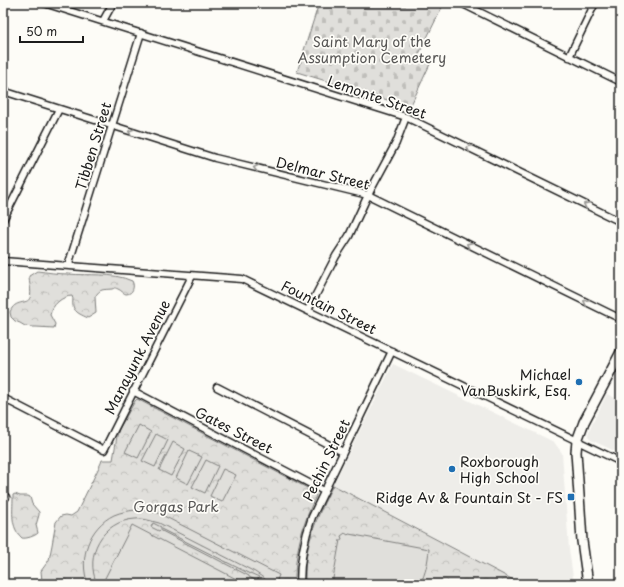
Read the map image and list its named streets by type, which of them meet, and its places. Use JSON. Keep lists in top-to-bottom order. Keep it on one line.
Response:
{"streets":{"street":["Lemonte Street","Tibben Street","Delmar Street","Fountain Street","Manayunk Avenue","Gates Street","Pechin Street"]},"crossings":[["Lemonte Street","Tibben Street"],["Tibben Street","Delmar Street"],["Tibben Street","Fountain Street"],["Fountain Street","Manayunk Avenue"],["Fountain Street","Pechin Street"],["Manayunk Avenue","Gates Street"],["Gates Street","Pechin Street"]],"one_way":["Lemonte Street","Delmar Street"],"parks":["Saint Mary of the Assumption Cemetery","Gorgas Park"],"places":{"other":["Michael VanBuskirk, Esq.","Roxborough High School"],"transit":["Ridge Av & Fountain St - FS"]},"scale_bar":"50 m"}
